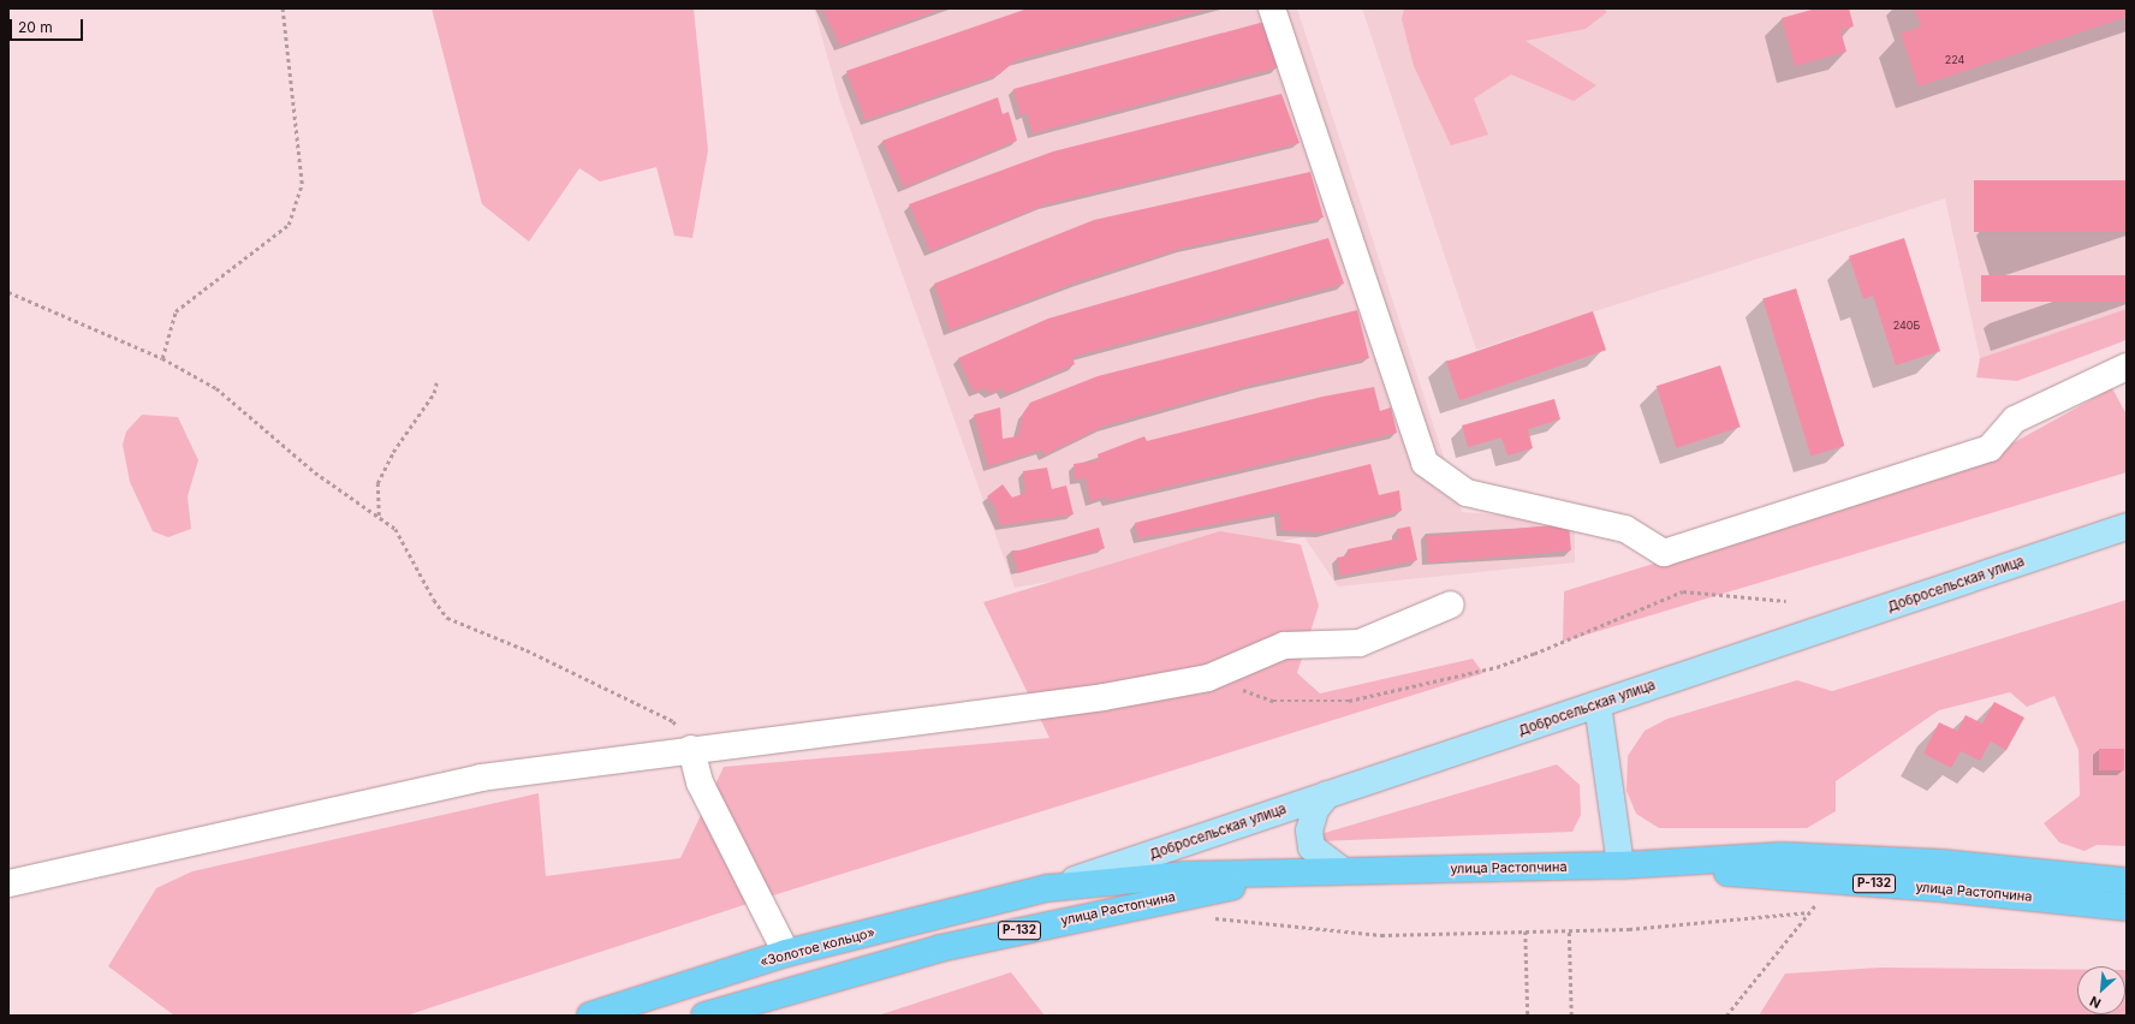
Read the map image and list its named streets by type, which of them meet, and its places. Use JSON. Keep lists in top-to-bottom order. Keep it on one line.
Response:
{"streets":{"highway":["улица Растопчина","Р-132","«Золотое кольцо»"],"main road":["Добросельская улица"]},"crossings":[["Добросельская улица","улица Растопчина"],["Добросельская улица","«Золотое кольцо»"],["улица Растопчина","«Золотое кольцо»"]],"house_numbers":["224","240Б"],"scale_bar":"20 m","north":"bottom left"}
